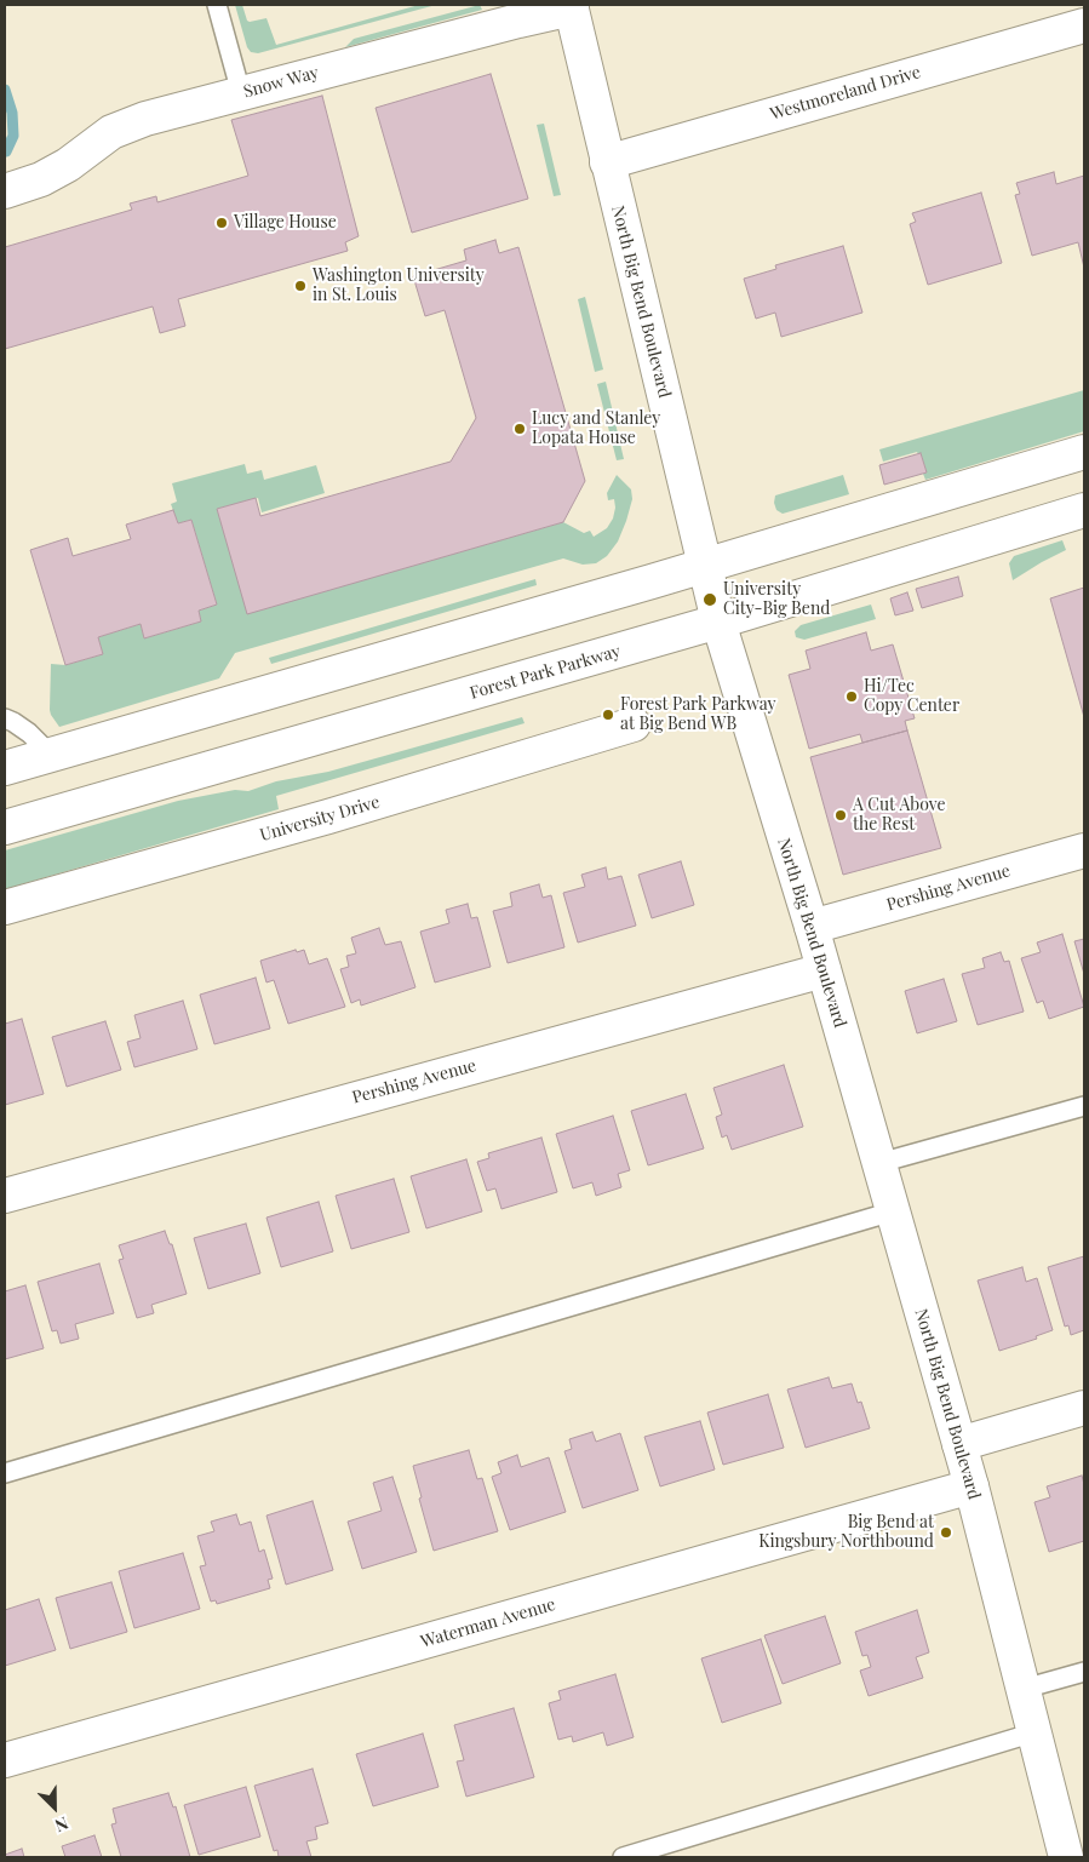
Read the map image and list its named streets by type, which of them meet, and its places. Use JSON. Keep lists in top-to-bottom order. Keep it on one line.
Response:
{"streets":{"main road":["Snow Way","Westmoreland Drive","North Big Bend Boulevard","Forest Park Parkway","University Drive","Pershing Avenue","Waterman Avenue"]},"crossings":[["Snow Way","North Big Bend Boulevard"],["Westmoreland Drive","North Big Bend Boulevard"],["North Big Bend Boulevard","Forest Park Parkway"],["North Big Bend Boulevard","Pershing Avenue"],["North Big Bend Boulevard","Waterman Avenue"]],"places":["Village House","Washington University in St. Louis","Lucy and Stanley Lopata House","University City-Big Bend","Hi/Tec Copy Center","Forest Park Parkway at Big Bend WB","A Cut Above the Rest","Big Bend at Kingsbury Northbound"],"north":"bottom right"}
